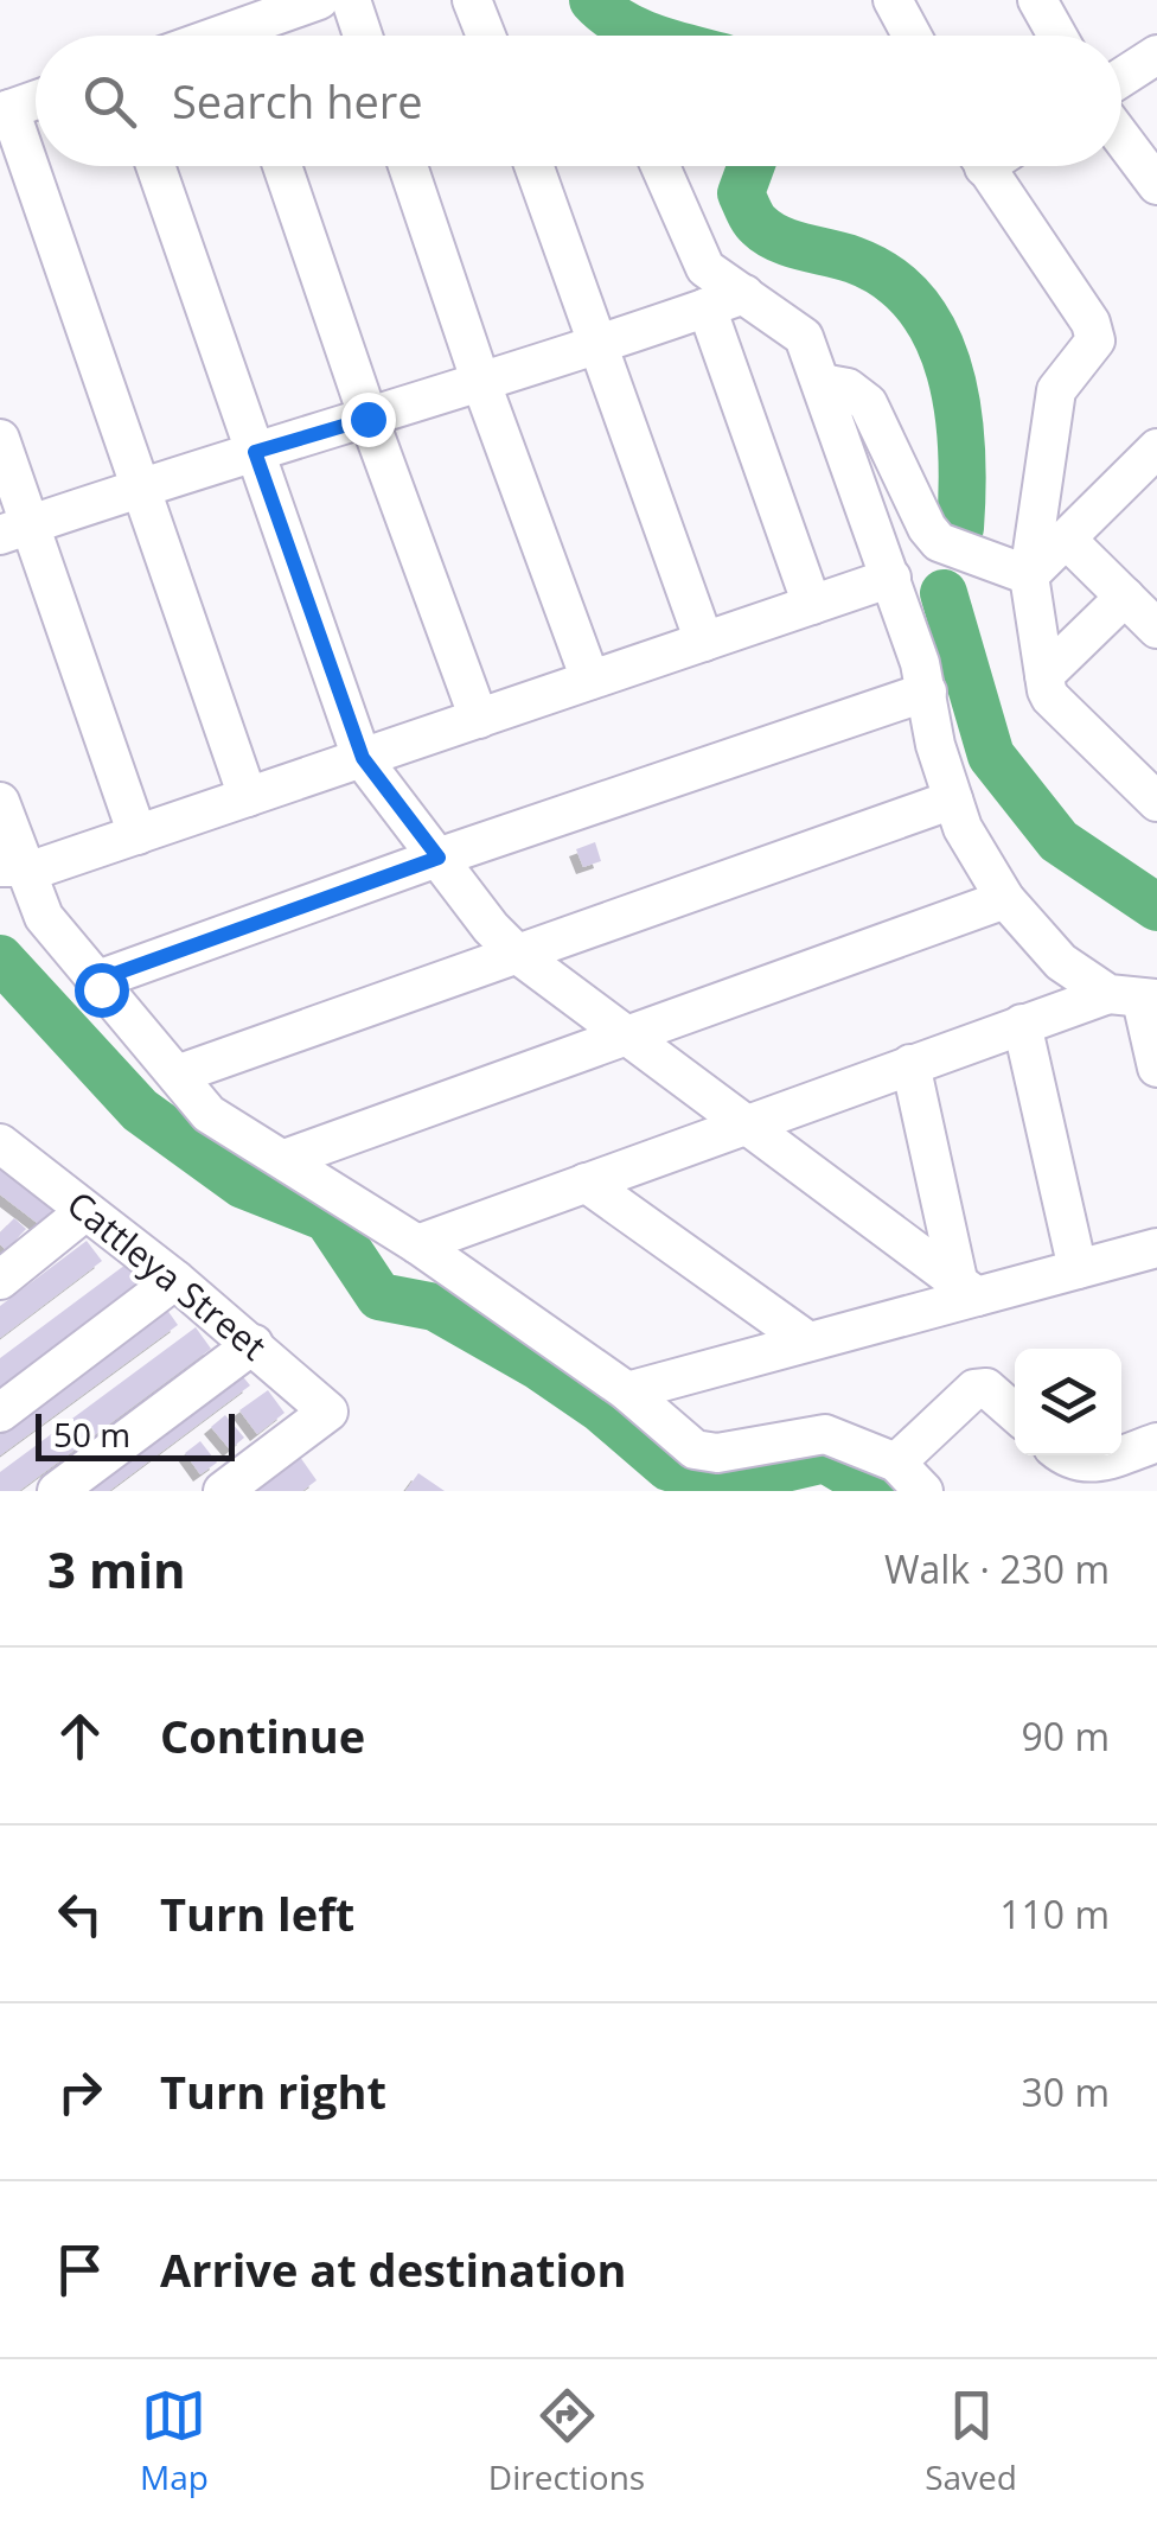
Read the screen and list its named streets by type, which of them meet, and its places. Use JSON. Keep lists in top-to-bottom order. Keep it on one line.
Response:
{"streets":{"street":["Cattleya Street"]},"scale_bar":"50 m","page":{"search":"Search here","scale":"50 m","heading":["3 min","Walk · 230 m"],"list":[["Continue","90 m"],["Turn left","110 m"],["Turn right","30 m"],"Arrive at destination"],"nav":["Map","Directions","Saved"]}}
